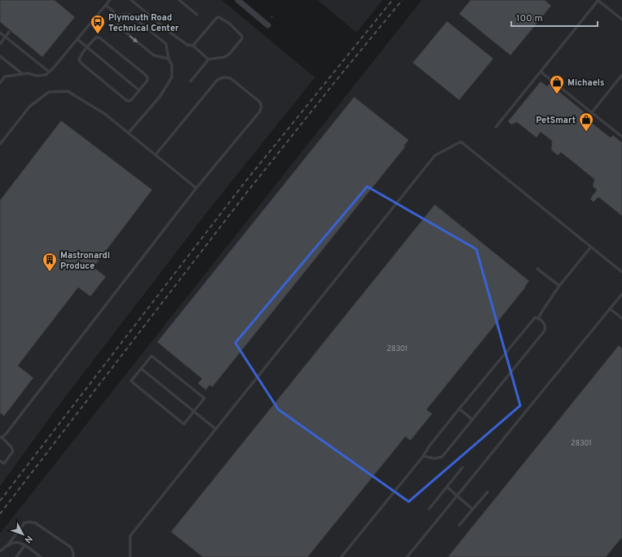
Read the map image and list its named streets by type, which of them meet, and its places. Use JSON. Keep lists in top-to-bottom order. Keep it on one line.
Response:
{"places":{"bus stop":["Plymouth Road Technical Center"],"shop":["Michaels","PetSmart"],"building":["Mastronardi Produce"]},"house_numbers":["28301","28301"],"scale_bar":"100 m","north":"bottom right"}
